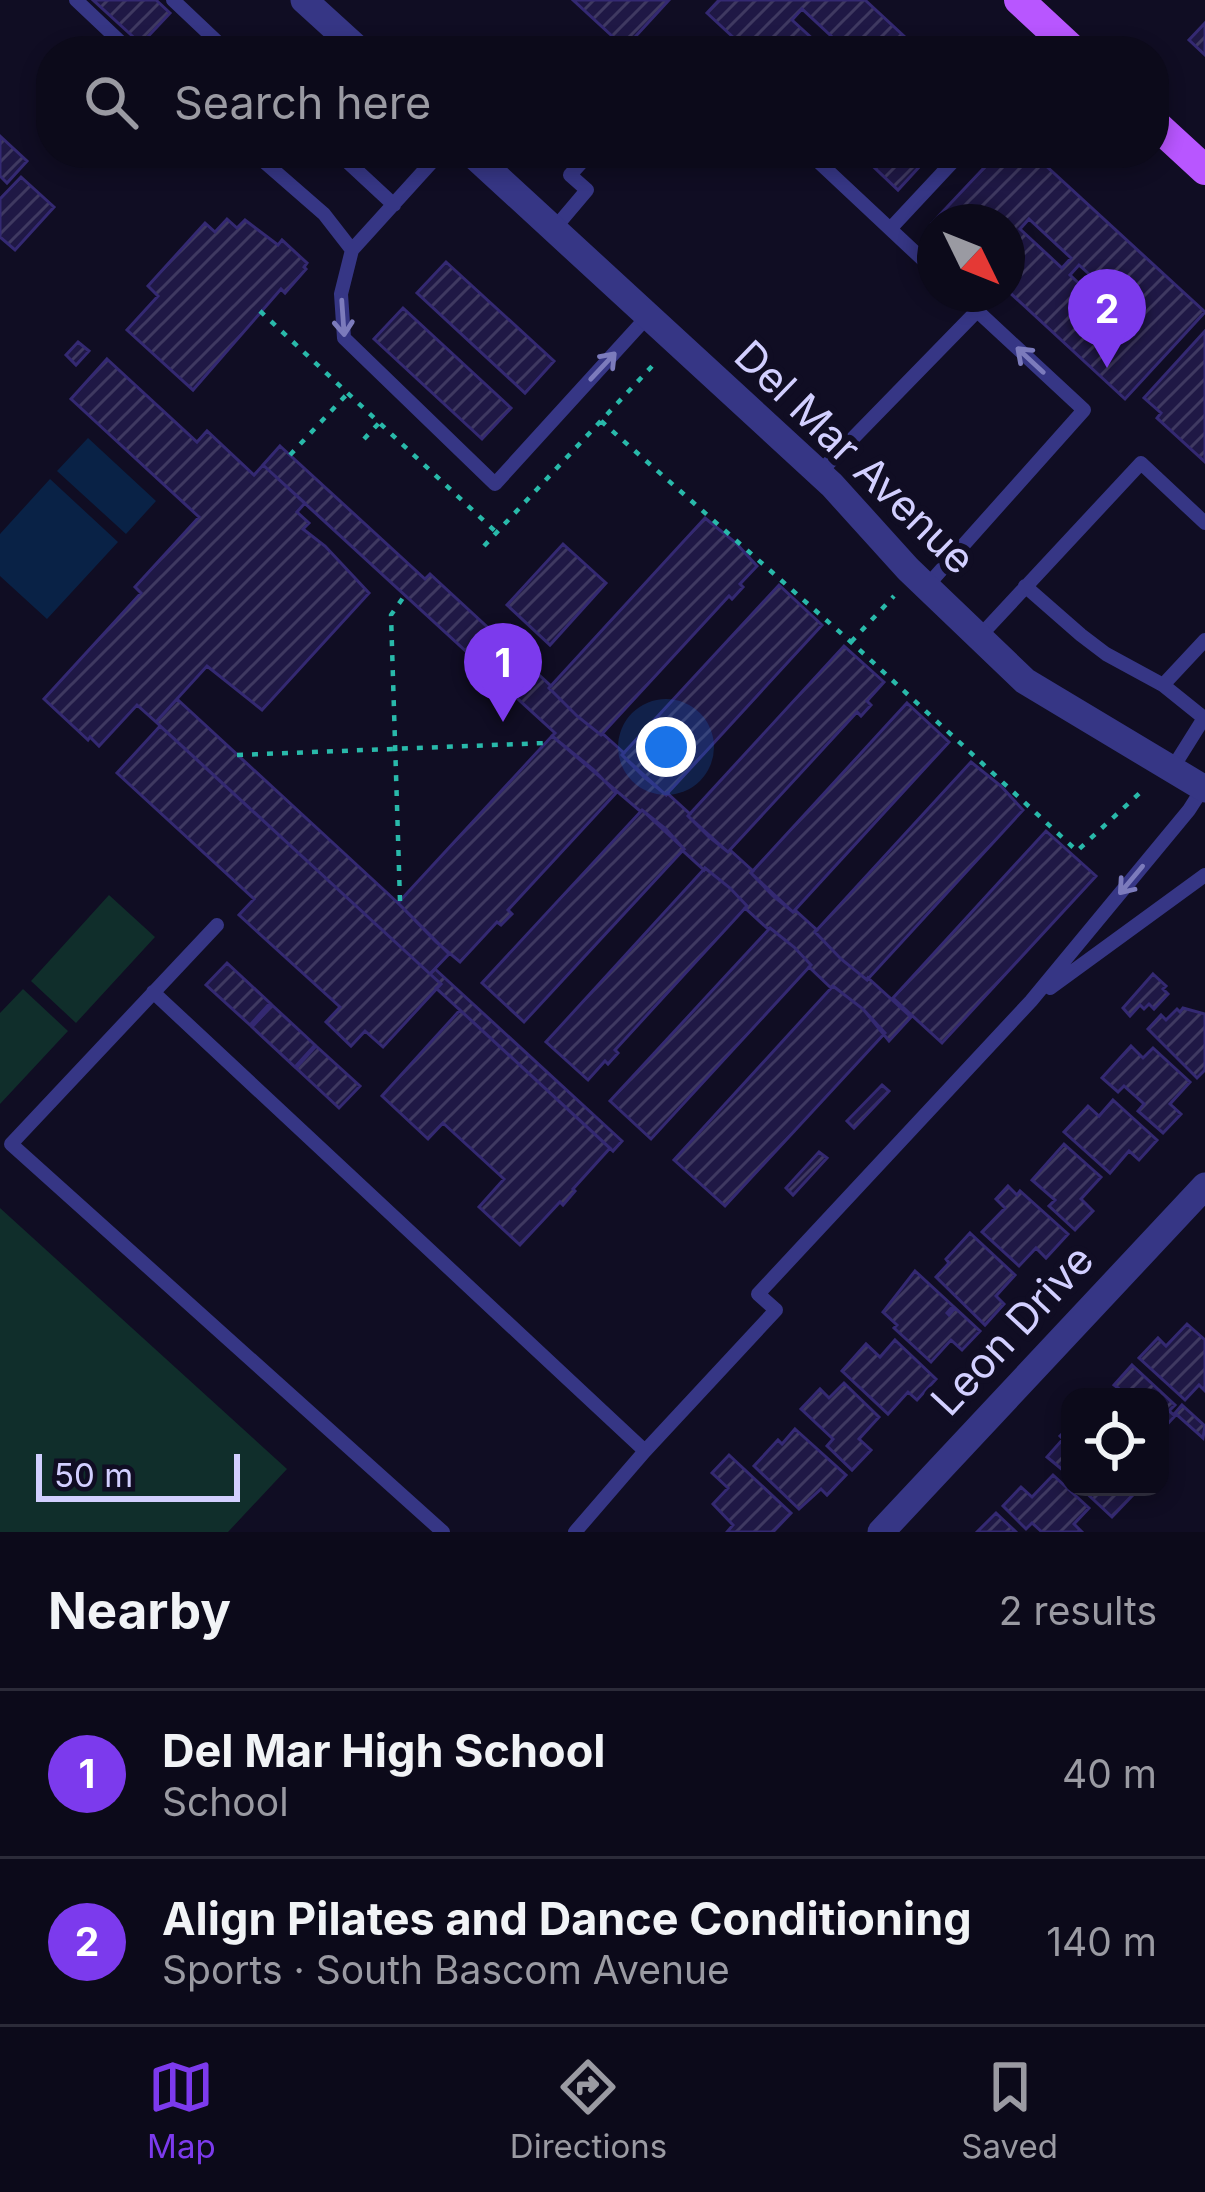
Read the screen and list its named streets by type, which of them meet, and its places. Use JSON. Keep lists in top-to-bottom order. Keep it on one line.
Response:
{"streets":{"street":["Del Mar Avenue","Leon Drive"]},"scale_bar":"50 m","north":"bottom right","page":{"search":"Search here","pins":["2","1"],"scale":"50 m","heading":["Nearby","2 results"],"list":[{"mark":"1","name":"Del Mar High School","note":"School","value":"40 m"},{"mark":"2","name":"Align Pilates and Dance Conditioning","note":"Sports · South Bascom Avenue","value":"140 m"}],"nav":["Map","Directions","Saved"]}}
